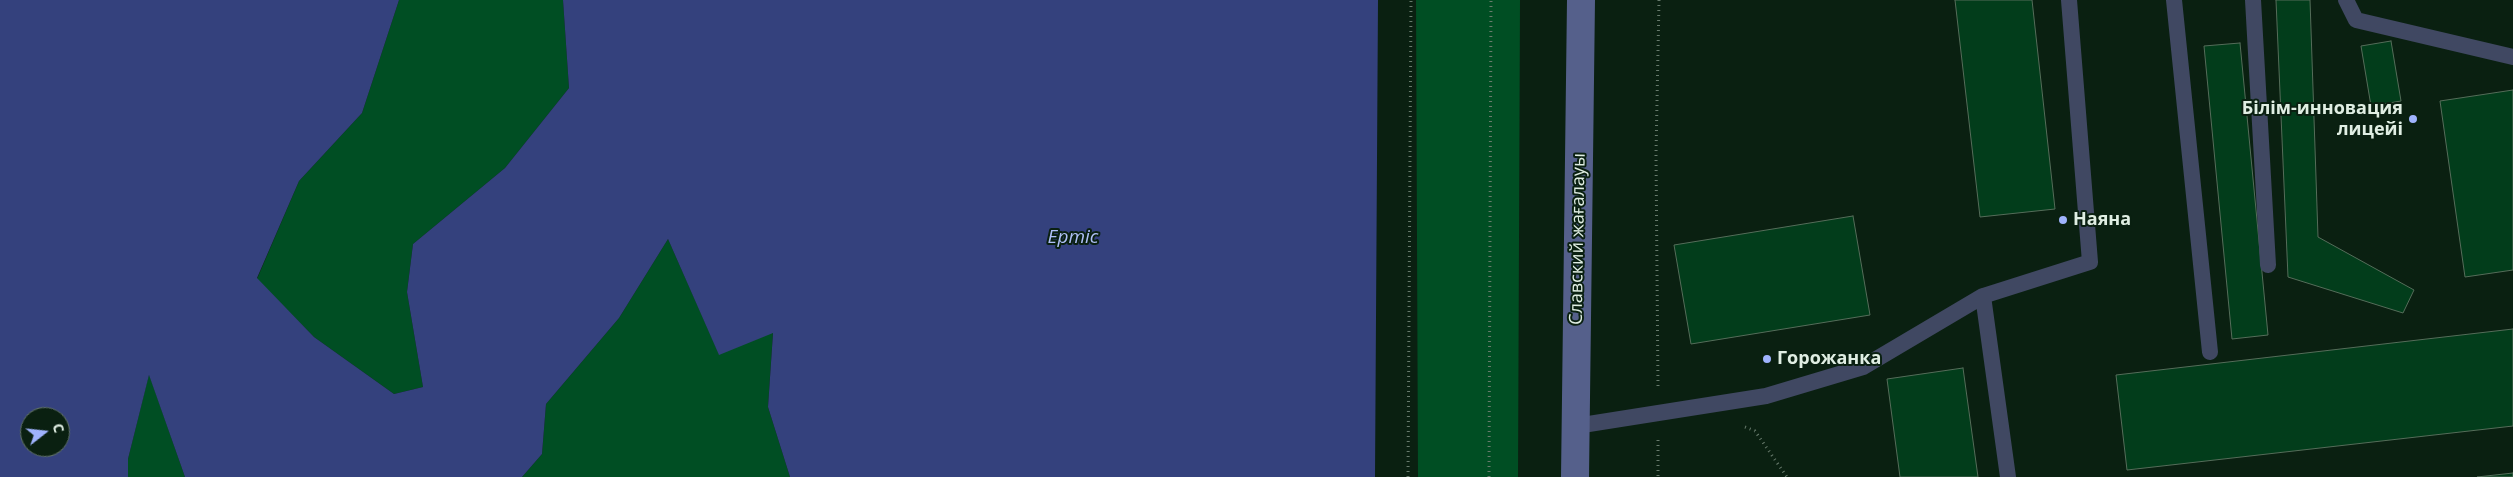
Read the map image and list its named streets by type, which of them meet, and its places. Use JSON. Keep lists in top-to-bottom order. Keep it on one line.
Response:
{"streets":{"street":["Славский жағалауы"]},"water":["Ертіс"],"places":["Білім-инновация лицейі","Наяна","Горожанка"],"north":"right"}
